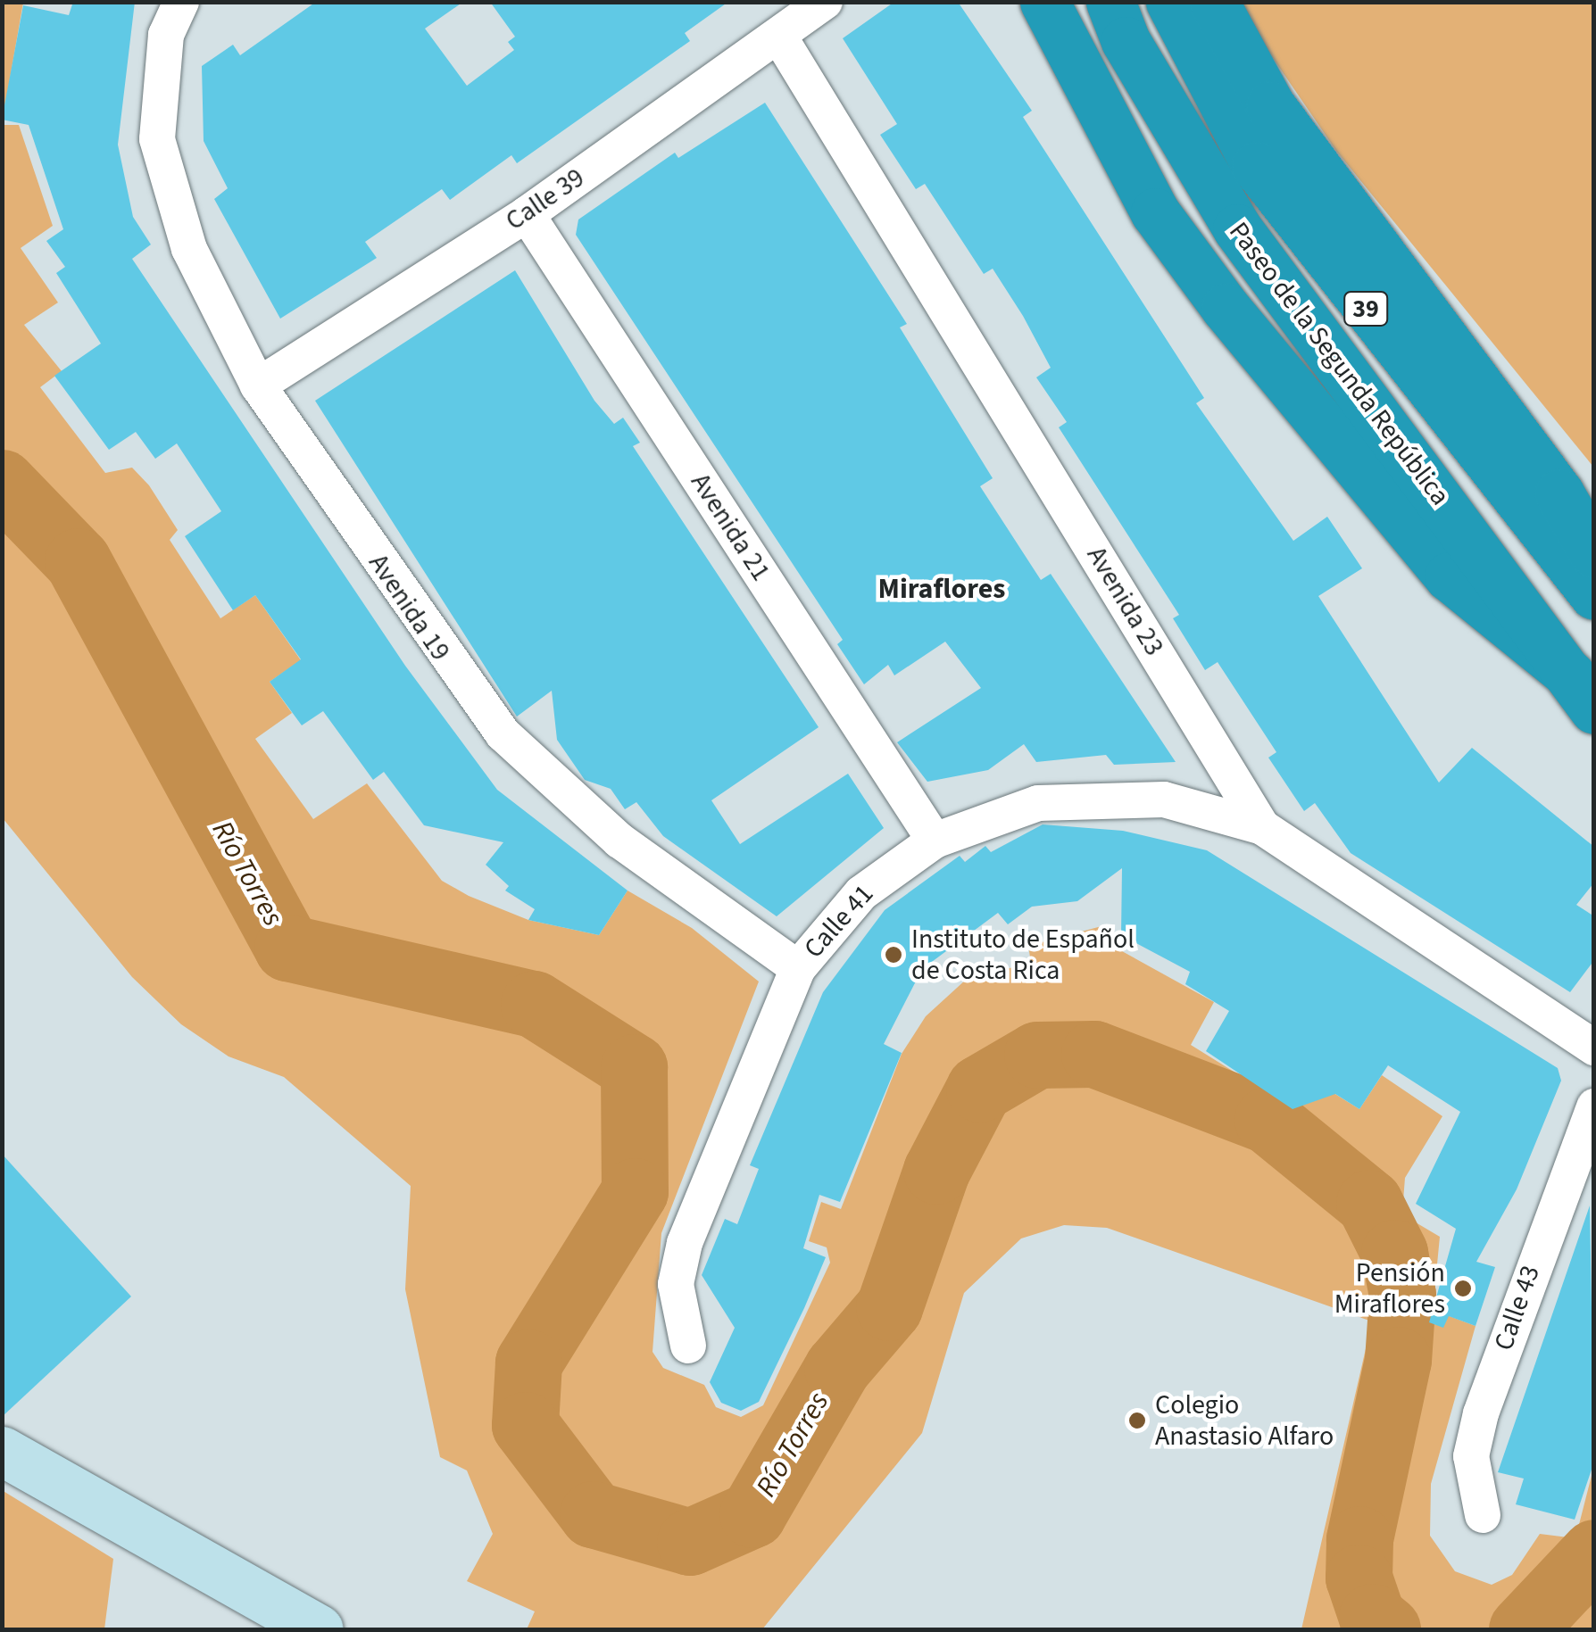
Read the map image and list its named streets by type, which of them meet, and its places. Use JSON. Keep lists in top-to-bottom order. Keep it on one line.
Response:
{"streets":{"highway":["39","Paseo de la Segunda República"],"street":["Calle 39","Avenida 21","Avenida 23","Avenida 19","Calle 41","Calle 43"]},"crossings":[["Calle 39","Avenida 21"],["Calle 39","Avenida 23"],["Calle 39","Avenida 19"],["Avenida 21","Calle 41"],["Avenida 23","Calle 41"],["Avenida 19","Calle 41"]],"districts":["Miraflores"],"water":["Río Torres"],"places":["Instituto de Español de Costa Rica","Pensión Miraflores","Colegio Anastasio Alfaro"]}
